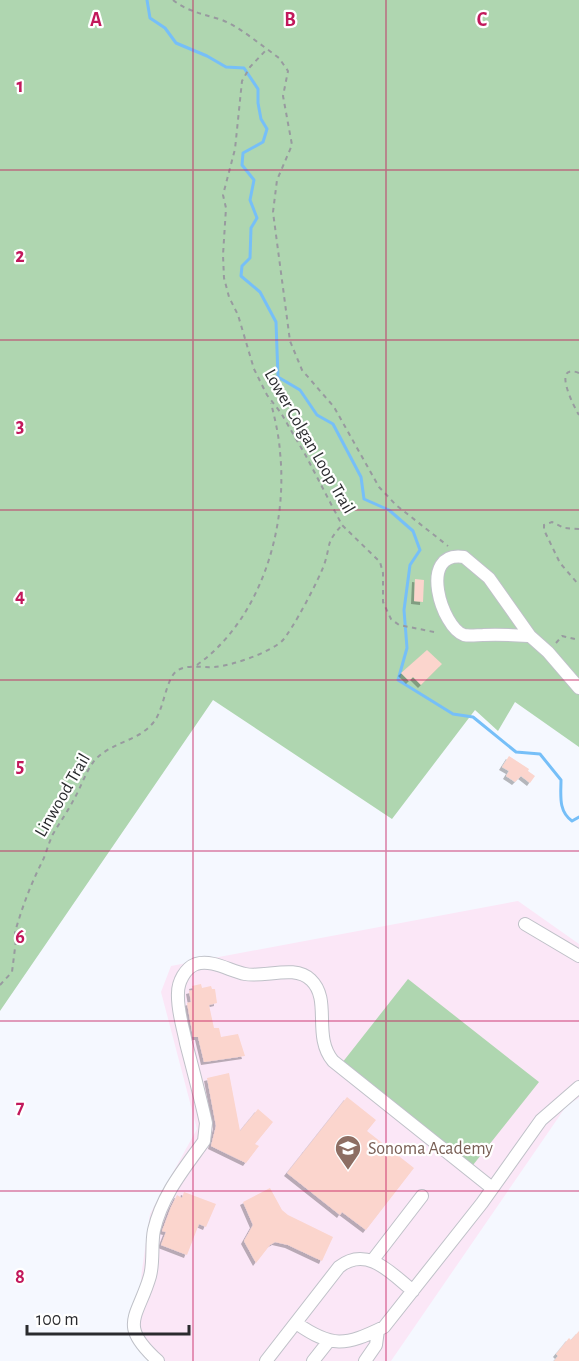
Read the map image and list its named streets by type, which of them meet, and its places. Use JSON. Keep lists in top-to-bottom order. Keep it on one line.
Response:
{"streets":{"path":["Lower Colgan Loop Trail","Linwood Trail"]},"crossings":[["Lower Colgan Loop Trail","Linwood Trail"]],"places":{"school or university":["Sonoma Academy"]},"scale_bar":"100 m","grid":{"columns":["A","B","C"],"rows":["1","2","3","4","5","6","7","8"]}}
